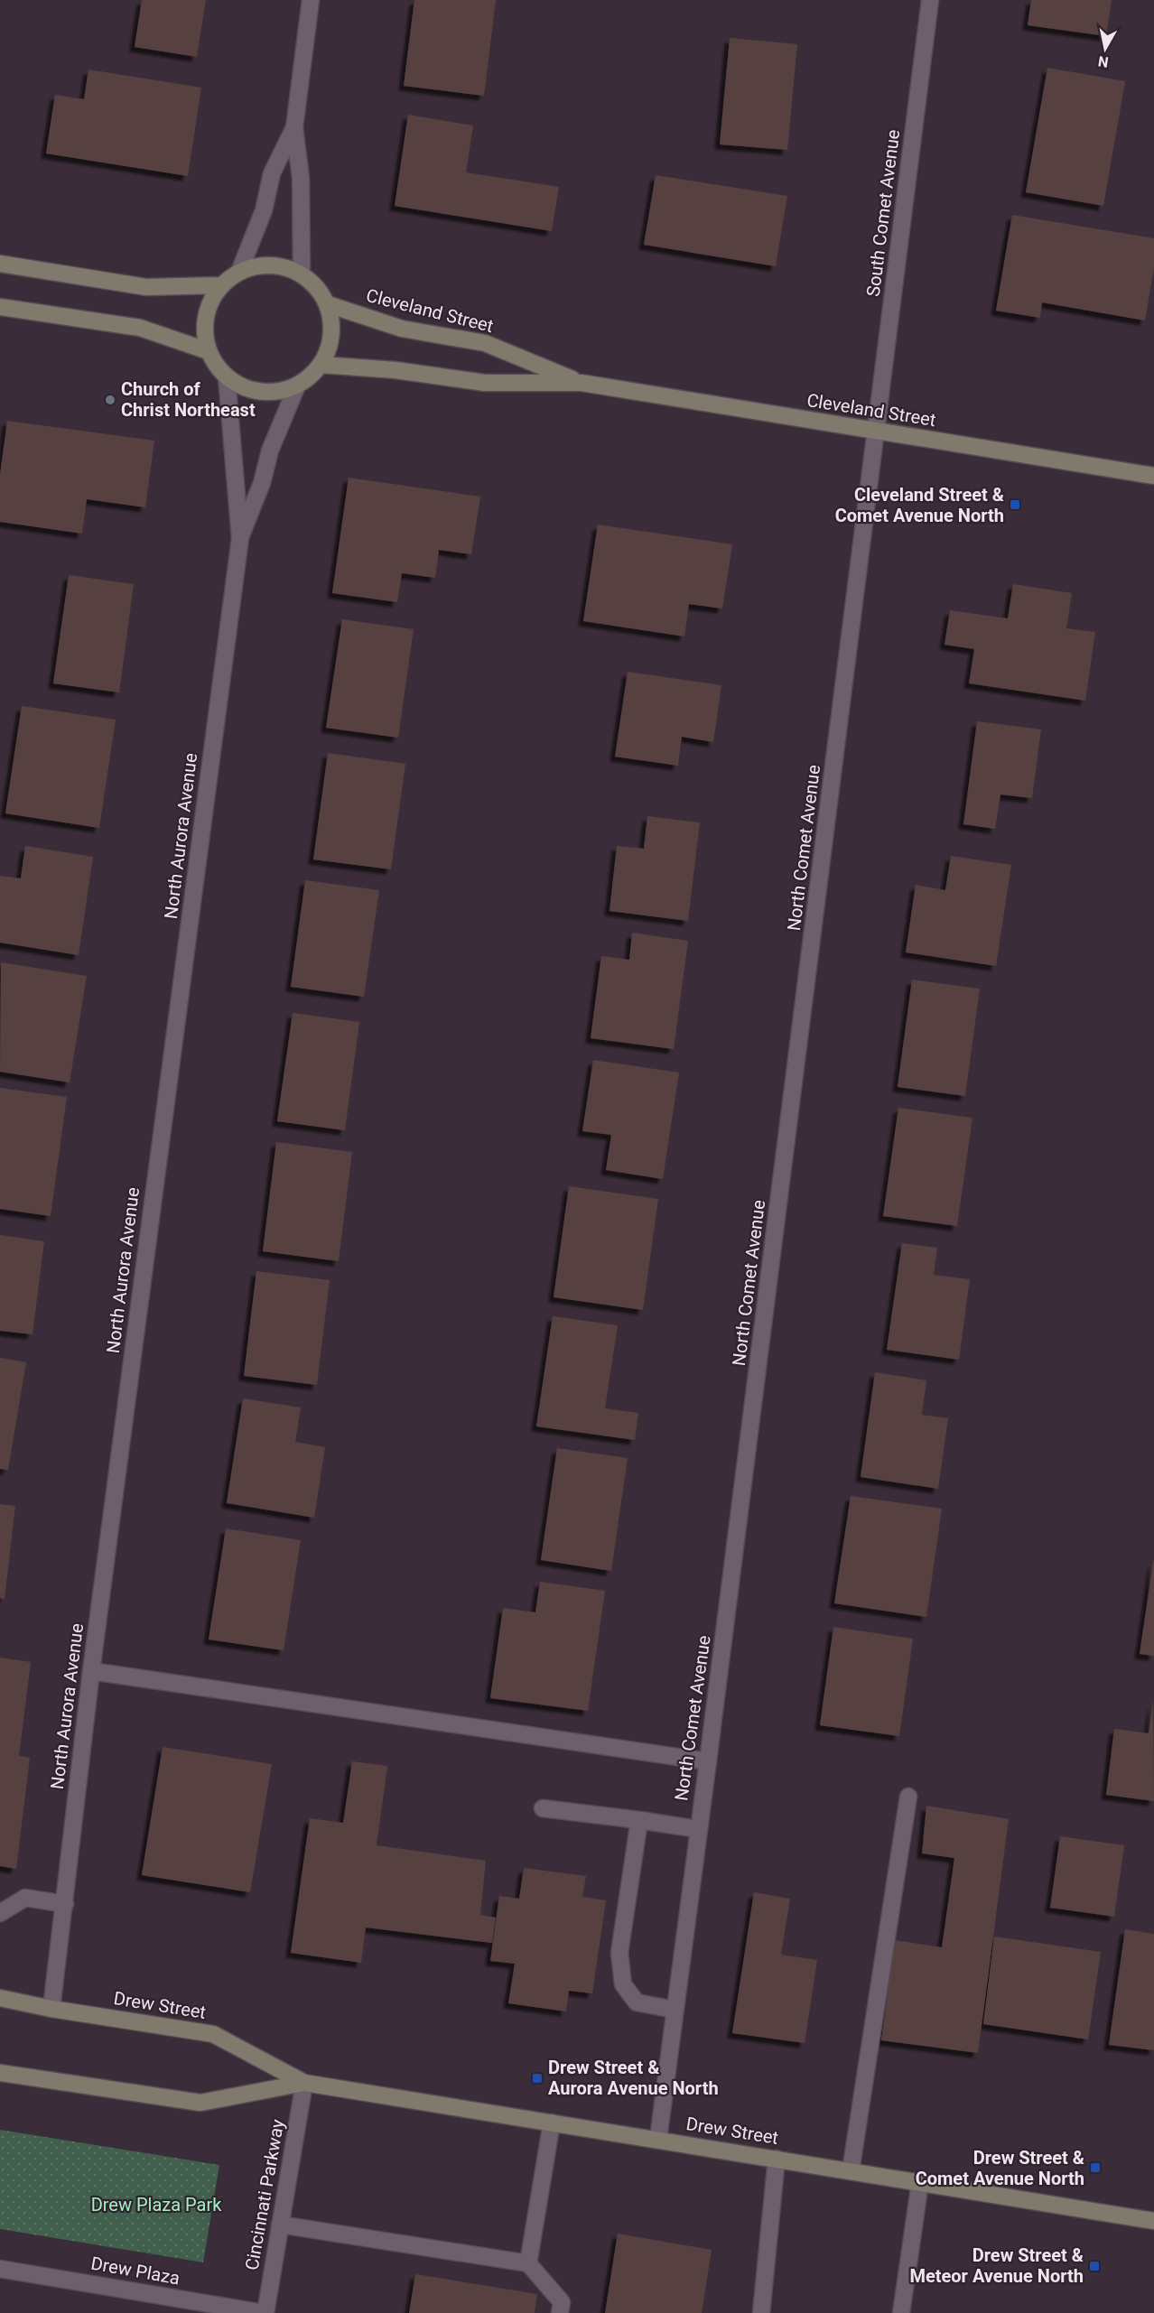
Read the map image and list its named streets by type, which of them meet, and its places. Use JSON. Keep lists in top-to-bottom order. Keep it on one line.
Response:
{"streets":{"street":["South Comet Avenue","Cleveland Street","North Aurora Avenue","North Comet Avenue","Drew Street","Cincinnati Parkway","Drew Plaza"]},"crossings":[["South Comet Avenue","Cleveland Street"],["South Comet Avenue","North Comet Avenue"],["Cleveland Street","North Aurora Avenue"],["Cleveland Street","North Comet Avenue"],["North Aurora Avenue","Drew Street"],["North Comet Avenue","Drew Street"],["Drew Street","Cincinnati Parkway"],["Cincinnati Parkway","Drew Plaza"]],"parks":["Drew Plaza Park"],"places":{"other":["Church of Christ Northeast"],"transit":["Cleveland Street & Comet Avenue North","Drew Street & Aurora Avenue North","Drew Street & Comet Avenue North","Drew Street & Meteor Avenue North"]},"north":"bottom"}
